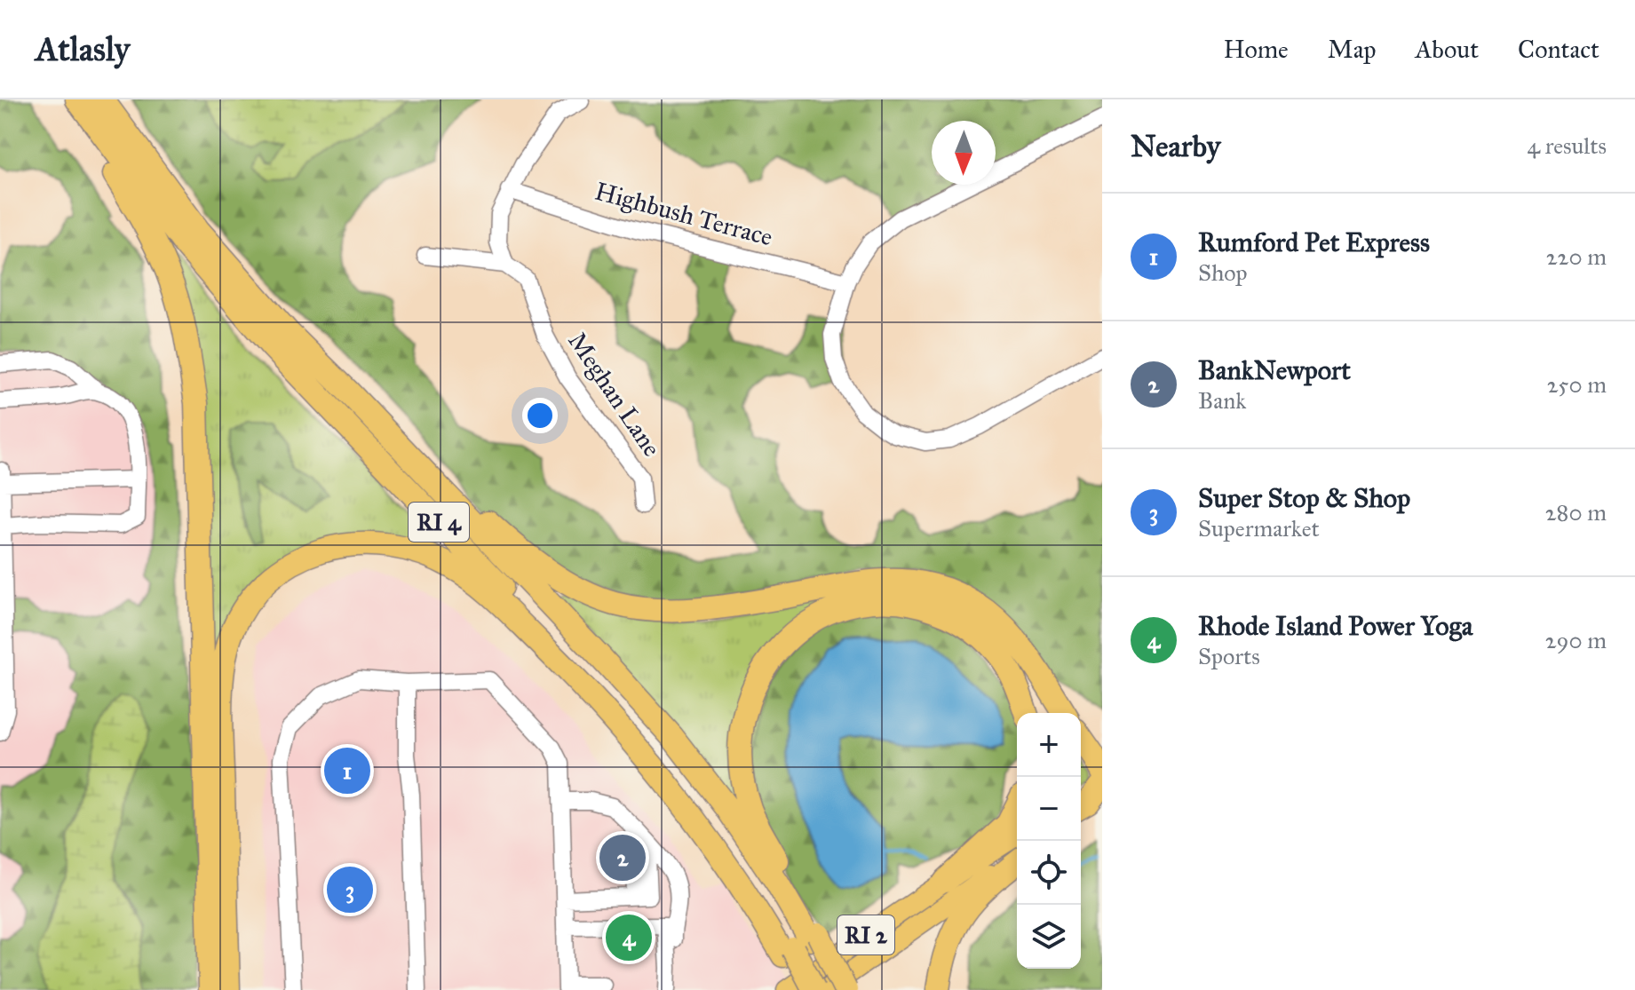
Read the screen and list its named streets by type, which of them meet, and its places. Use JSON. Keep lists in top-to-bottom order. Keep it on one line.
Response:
{"streets":{"highway":["RI 4"],"main road":["RI 2"],"street":["Highbush Terrace","Meghan Lane"]},"north":"bottom","page":{"header":"Atlasly","nav":["Home","Map","About","Contact"],"heading":["Nearby","4 results"],"list":[{"mark":"1","name":"Rumford Pet Express","note":"Shop","value":"220 m"},{"mark":"2","name":"BankNewport","note":"Bank","value":"250 m"},{"mark":"3","name":"Super Stop & Shop","note":"Supermarket","value":"280 m"},{"mark":"4","name":"Rhode Island Power Yoga","note":"Sports","value":"290 m"}],"map_buttons":["+","−"],"pins":["1","2","3","4"]}}
